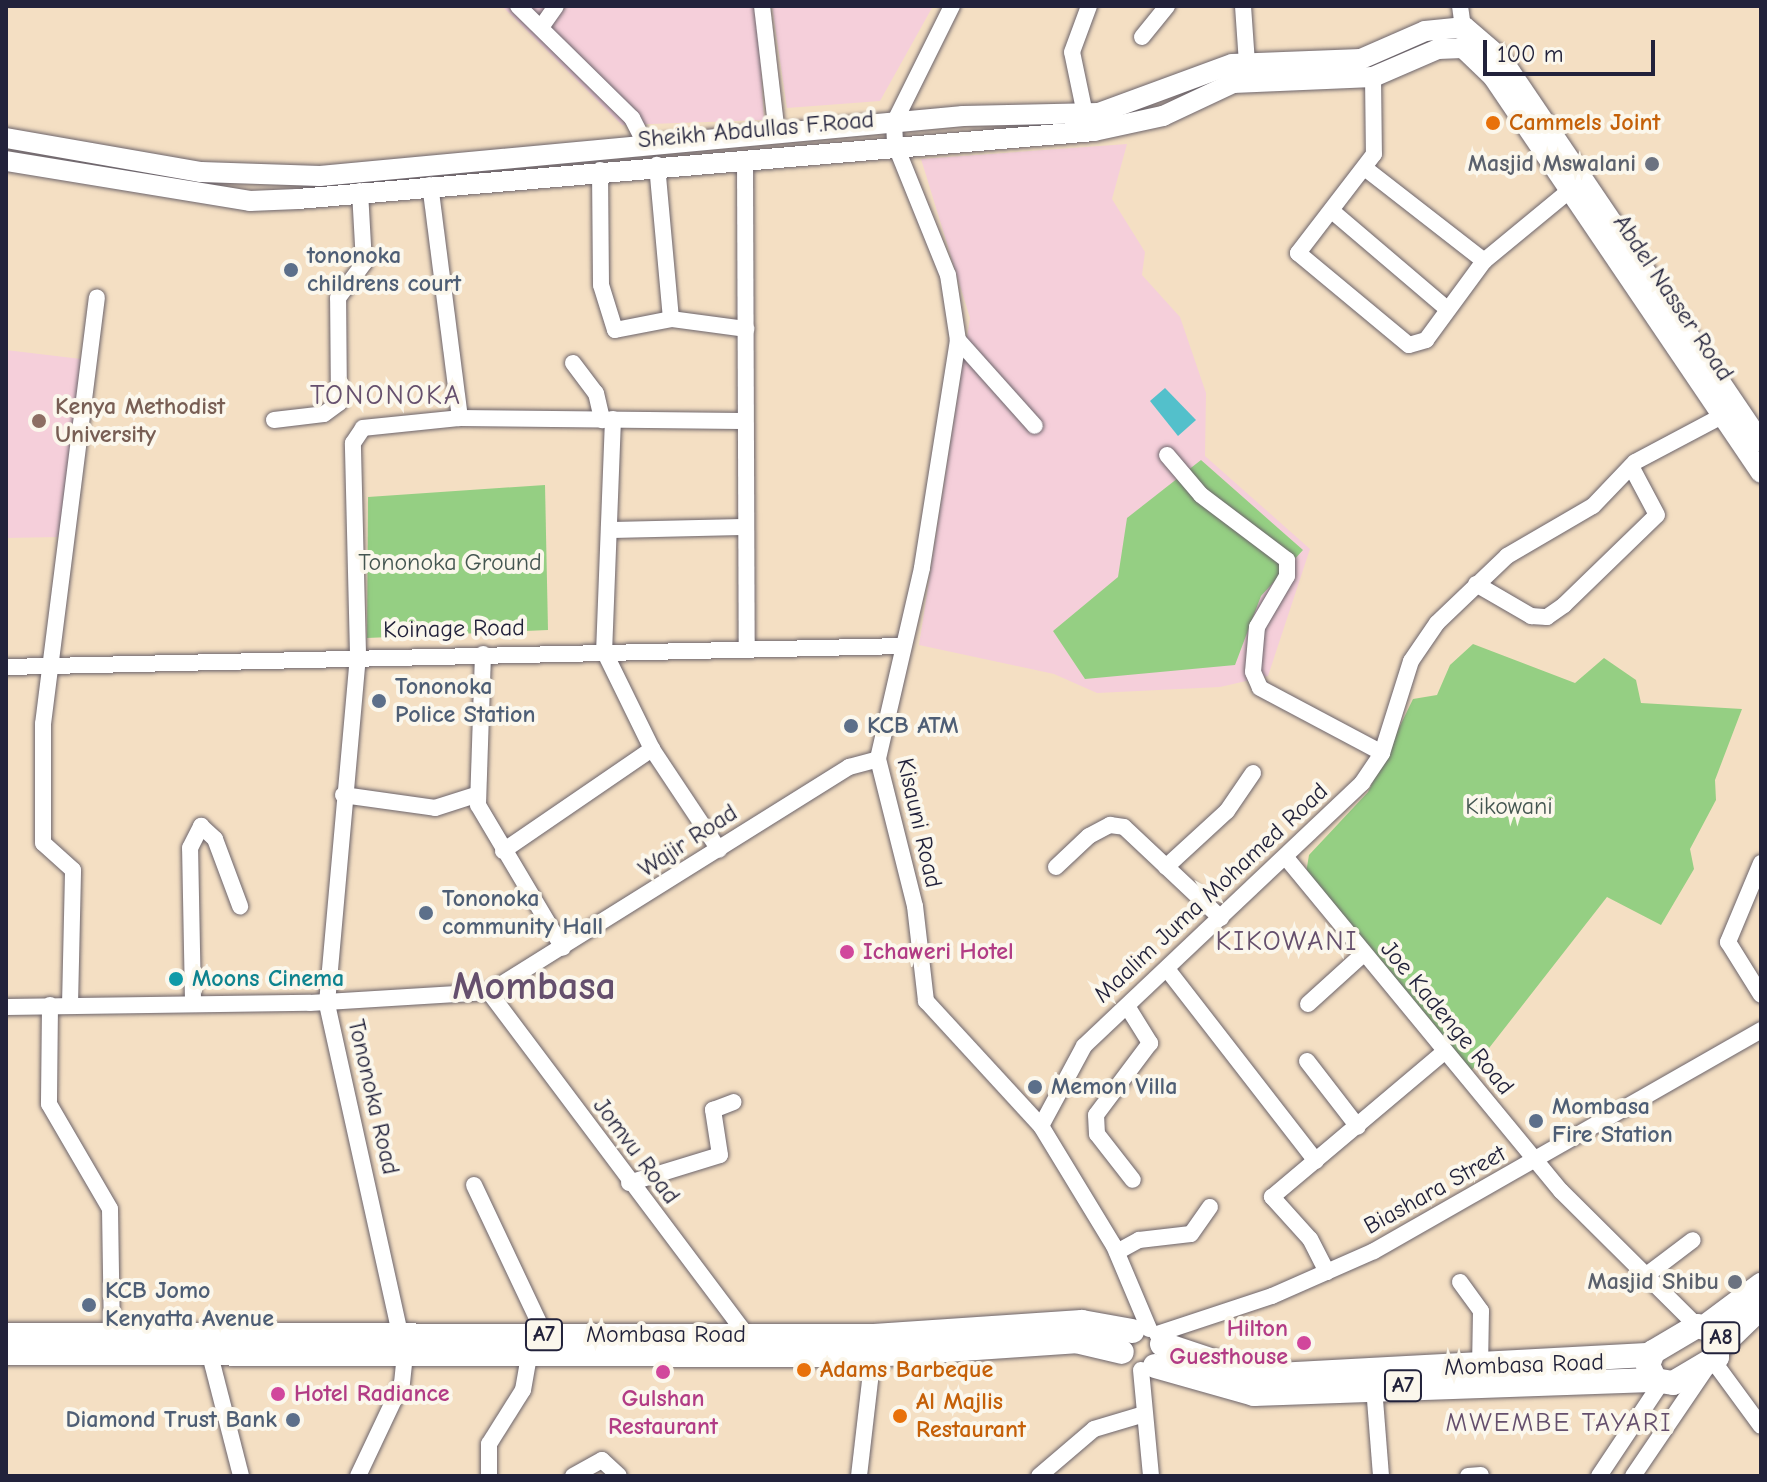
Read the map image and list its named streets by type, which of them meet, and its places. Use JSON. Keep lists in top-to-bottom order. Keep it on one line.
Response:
{"streets":{"highway":["A7","Mombasa Road","A8"],"main road":["Sheikh Abdullas F.Road","Abdel Nasser Road"],"street":["Koinage Road","Kisauni Road","Wajir Road","Maalim Juma Mohamed Road","Joe Kadenge Road","Tononoka Road","Jomvu Road","Biashara Street"]},"crossings":[["Sheikh Abdullas F.Road","Abdel Nasser Road"],["Sheikh Abdullas F.Road","Kisauni Road"],["Abdel Nasser Road","Maalim Juma Mohamed Road"],["Koinage Road","Kisauni Road"],["Koinage Road","Tononoka Road"],["Kisauni Road","Wajir Road"],["Kisauni Road","Maalim Juma Mohamed Road"],["Kisauni Road","Biashara Street"],["Kisauni Road","A7"],["Kisauni Road","Mombasa Road"],["Wajir Road","Tononoka Road"],["Wajir Road","Jomvu Road"],["Maalim Juma Mohamed Road","Joe Kadenge Road"],["Joe Kadenge Road","Biashara Street"],["Joe Kadenge Road","A8"],["Tononoka Road","Mombasa Road"],["Jomvu Road","Mombasa Road"],["Biashara Street","A7"],["Biashara Street","Mombasa Road"],["A7","Mombasa Road"],["A7","A8"],["Mombasa Road","A8"]],"districts":["TONONOKA","KIKOWANI","Mombasa","MWEMBE TAYARI"],"parks":["Tononoka Ground","Kikowani"],"places":["Cammels Joint","Masjid Mswalani","tononoka childrens court","Kenya Methodist University","Tononoka Police Station","KCB ATM","Tononoka community Hall","Ichaweri Hotel","Moons Cinema","Memon Villa","Mombasa Fire Station","Masjid Shibu","KCB Jomo Kenyatta Avenue","Hilton Guesthouse","Adams Barbeque","Gulshan Restaurant","Hotel Radiance","Al Majlis Restaurant","Diamond Trust Bank"],"scale_bar":"100 m"}
